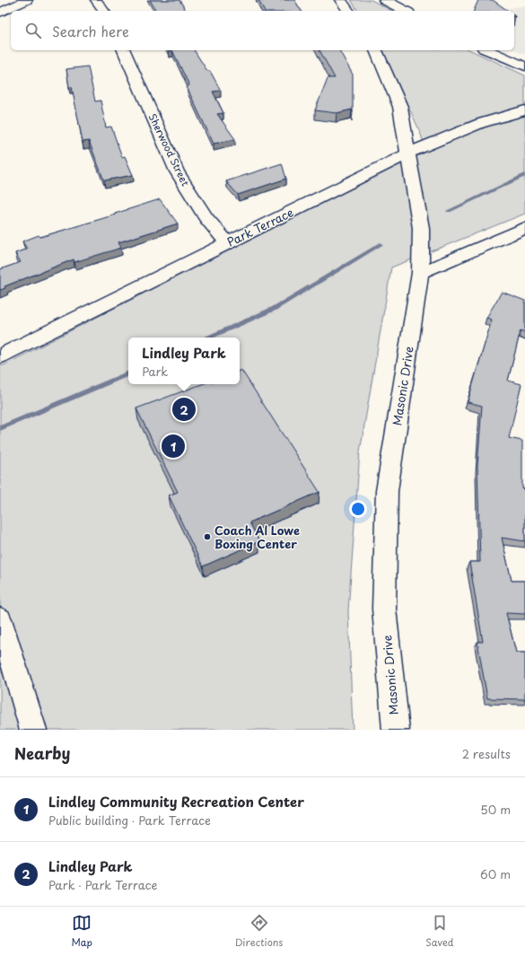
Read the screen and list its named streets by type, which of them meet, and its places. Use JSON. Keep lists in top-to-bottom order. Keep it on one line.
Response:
{"streets":{"street":["Sherwood Street","Park Terrace","Masonic Drive"]},"crossings":[["Sherwood Street","Park Terrace"],["Park Terrace","Masonic Drive"]],"places":["Coach Al Lowe Boxing Center"],"page":{"search":"Search here","popup":["Lindley Park","Park"],"pins":["2","1"],"heading":["Nearby","2 results"],"list":[{"mark":"1","name":"Lindley Community Recreation Center","note":"Public building · Park Terrace","value":"50 m"},{"mark":"2","name":"Lindley Park","note":"Park · Park Terrace","value":"60 m"}],"nav":["Map","Directions","Saved"]}}
